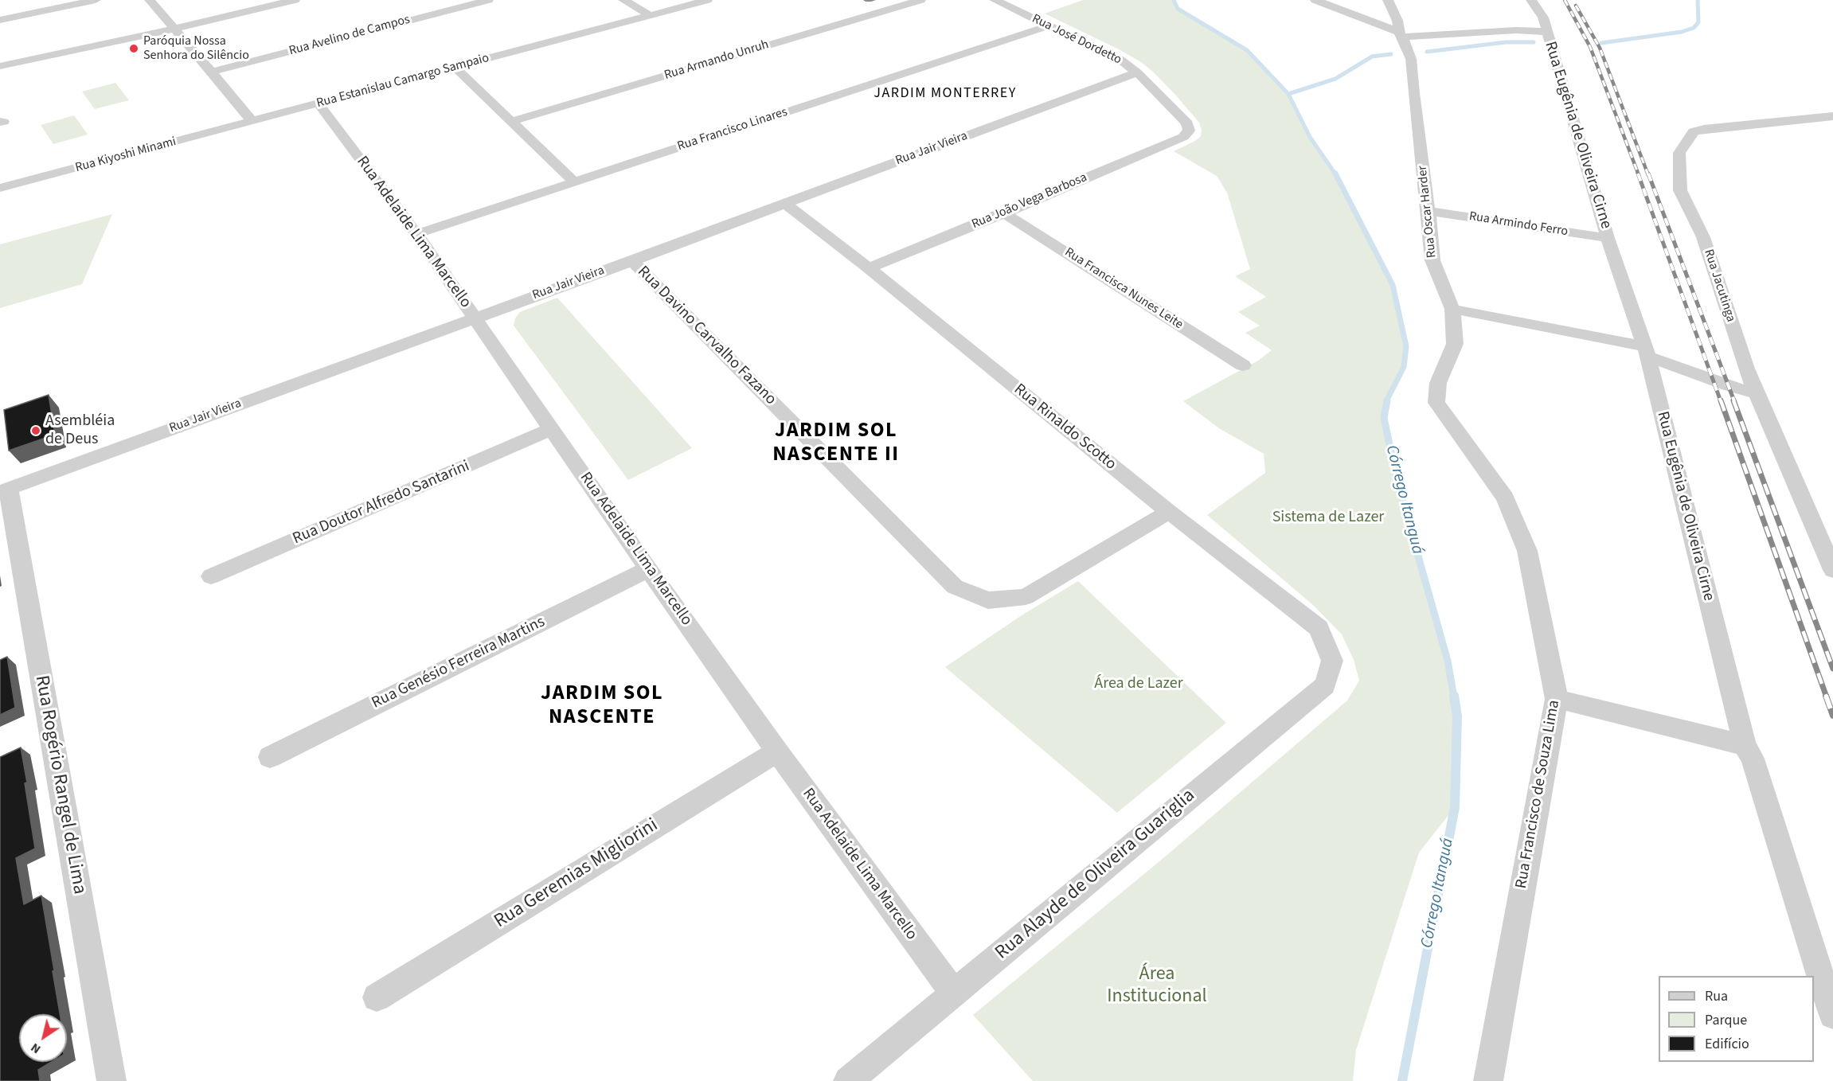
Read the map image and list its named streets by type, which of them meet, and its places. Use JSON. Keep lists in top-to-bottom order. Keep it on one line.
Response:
{"streets":{"street":["Rua Avelino de Campos","Rua José Dordetto","Rua Armando Unruh","Rua Estanislau Camargo Sampaio","Rua Francisco Linares","Rua Eugênia de Oliveira Cirne","Rua Jair Vieira","Rua Kiyoshi Minami","Rua João Vega Barbosa","Rua Oscar Harder","Rua Armindo Ferro","Rua Adelaide Lima Marcello","Rua Jacutinga","Rua Francisca Nunes Leite","Rua Davino Carvalho Fazano","Rua Rinaldo Scotto","Rua Doutor Alfredo Santarini","Rua Genésio Ferreira Martins","Rua Rogério Rangel de Lima","Rua Francisco de Souza Lima","Rua Geremias Migliorini","Rua Alayde de Oliveira Guariglia"]},"crossings":[["Rua José Dordetto","Rua Francisco Linares"],["Rua José Dordetto","Rua Jair Vieira"],["Rua José Dordetto","Rua João Vega Barbosa"],["Rua Estanislau Camargo Sampaio","Rua Kiyoshi Minami"],["Rua Estanislau Camargo Sampaio","Rua Adelaide Lima Marcello"],["Rua Francisco Linares","Rua Adelaide Lima Marcello"],["Rua Eugênia de Oliveira Cirne","Rua Armindo Ferro"],["Rua Jair Vieira","Rua Adelaide Lima Marcello"],["Rua Jair Vieira","Rua Davino Carvalho Fazano"],["Rua Jair Vieira","Rua Rinaldo Scotto"],["Rua Jair Vieira","Rua Rogério Rangel de Lima"],["Rua João Vega Barbosa","Rua Francisca Nunes Leite"],["Rua João Vega Barbosa","Rua Rinaldo Scotto"],["Rua Oscar Harder","Rua Armindo Ferro"],["Rua Oscar Harder","Rua Francisco de Souza Lima"],["Rua Adelaide Lima Marcello","Rua Doutor Alfredo Santarini"],["Rua Adelaide Lima Marcello","Rua Genésio Ferreira Martins"],["Rua Adelaide Lima Marcello","Rua Geremias Migliorini"],["Rua Adelaide Lima Marcello","Rua Alayde de Oliveira Guariglia"],["Rua Davino Carvalho Fazano","Rua Rinaldo Scotto"],["Rua Rinaldo Scotto","Rua Alayde de Oliveira Guariglia"]],"districts":["JARDIM MONTERREY","JARDIM SOL NASCENTE II","JARDIM SOL NASCENTE"],"water":["Córrego Itanguá"],"parks":["Sistema de Lazer","Área de Lazer","Área Institucional"],"places":["Paróquia Nossa Senhora do Silêncio","Asembléia de Deus"],"legend":["Rua","Parque","Edifício"],"north":"bottom left"}
